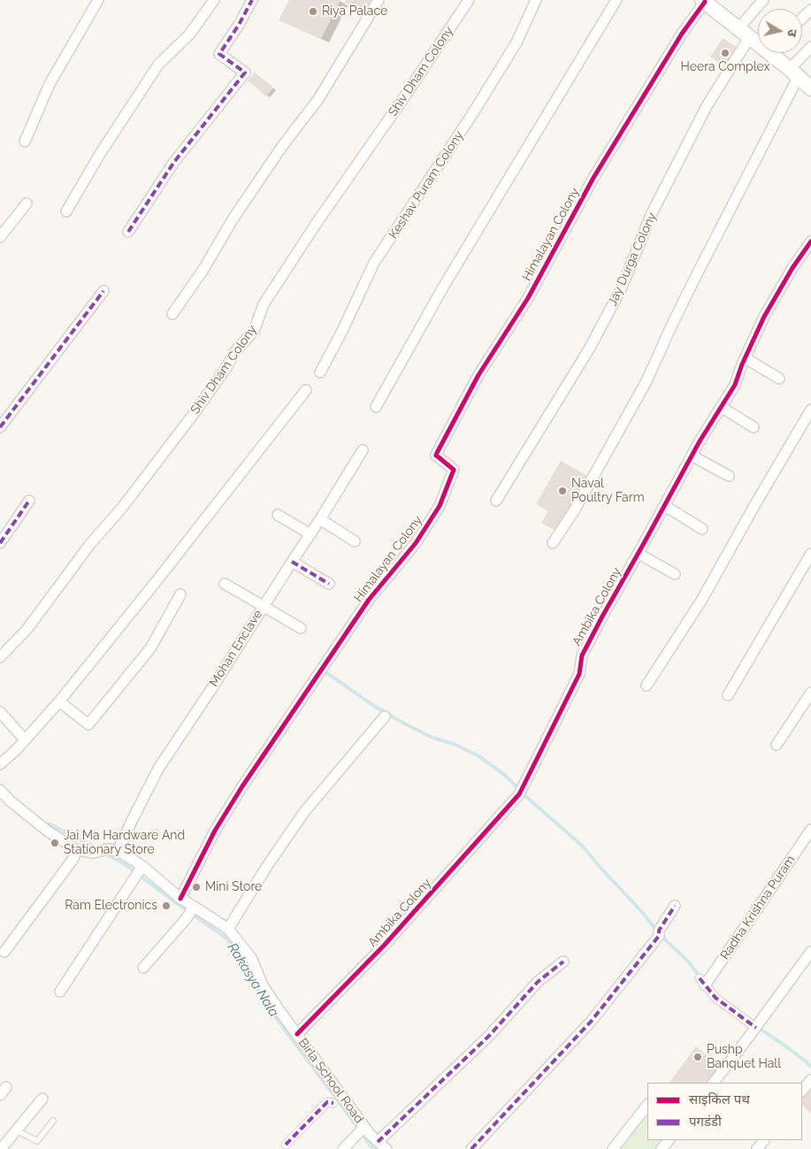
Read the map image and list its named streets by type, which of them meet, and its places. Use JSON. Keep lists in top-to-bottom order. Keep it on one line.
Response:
{"streets":{"street":["Shiv Dham Colony","Keshav Puram Colony","Himalayan Colony","Jay Durga Colony","Ambika Colony","Mohan Enclave","Radha Krishna Puram","Birla School Road"]},"crossings":[["Himalayan Colony","Birla School Road"],["Ambika Colony","Birla School Road"],["Mohan Enclave","Birla School Road"]],"water":["Rakasya Nala"],"places":["Riya Palace","Heera Complex","Naval Poultry Farm","Jai Ma Hardware And Stationary Store","Mini Store","Ram Electronics","Pushp Banquet Hall"],"legend":["साइकिल पथ","पगडंडी"],"north":"right"}
